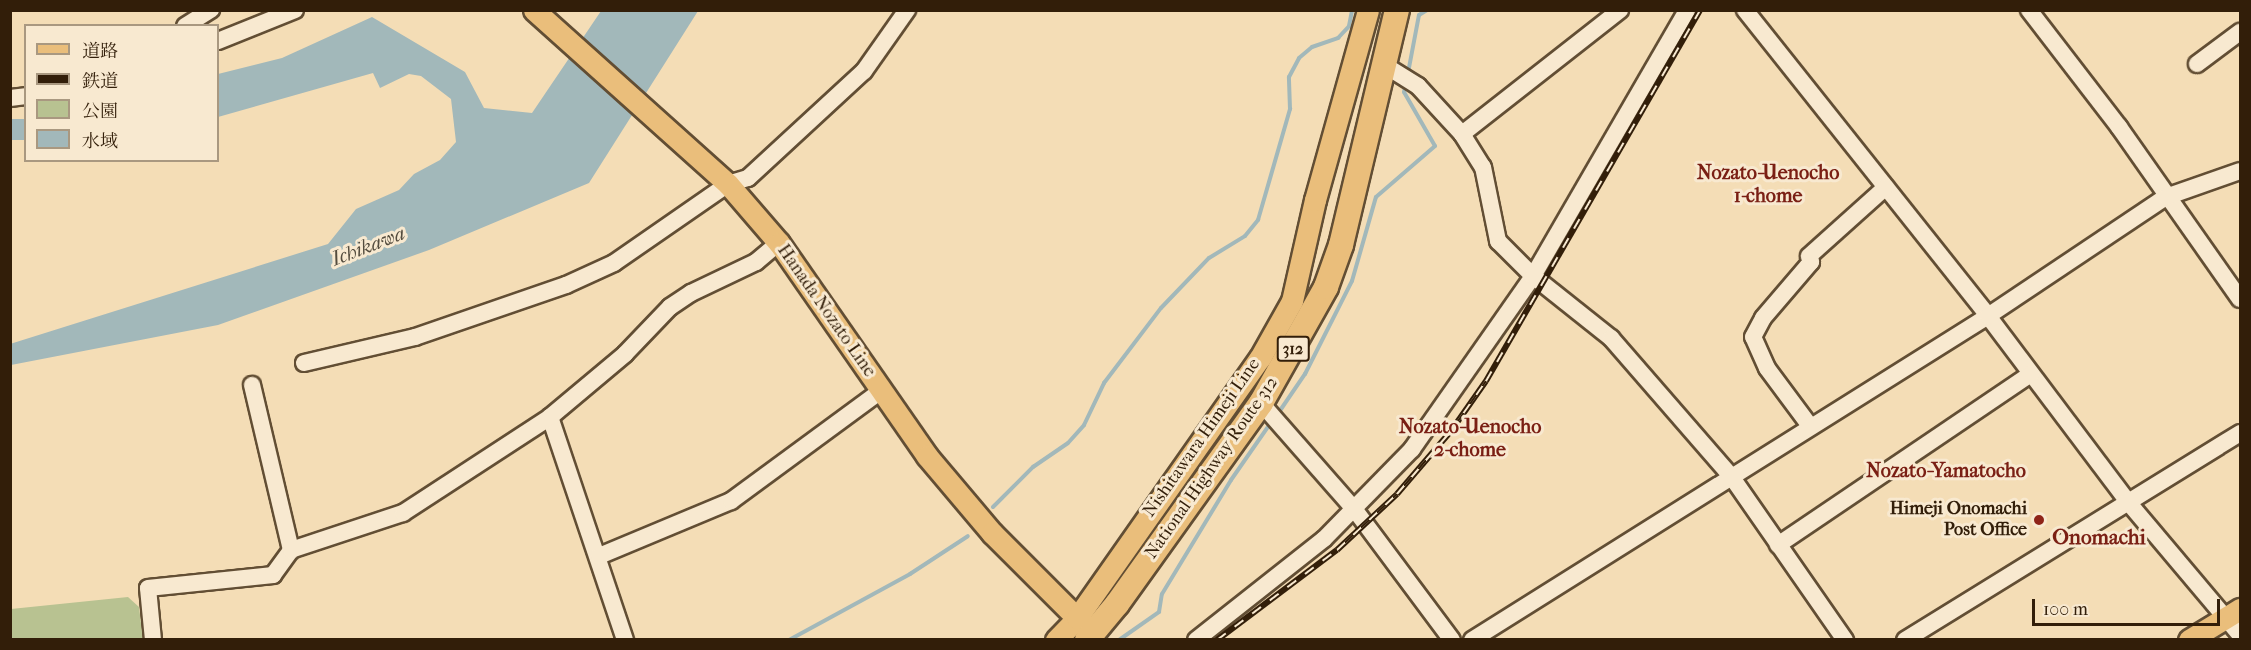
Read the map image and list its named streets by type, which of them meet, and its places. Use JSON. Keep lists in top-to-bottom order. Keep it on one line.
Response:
{"streets":{"highway":["312","National Highway Route 312"],"main road":["Hanada Nozato Line","Nishitawara Himeji Line"]},"crossings":[["Hanada Nozato Line","Nishitawara Himeji Line"],["Hanada Nozato Line","National Highway Route 312"],["Nishitawara Himeji Line","National Highway Route 312"]],"districts":["Nozato-Uenocho 1-chome","Nozato-Uenocho 2-chome","Nozato-Yamatocho","Onomachi"],"water":["Ichikawa"],"places":["Himeji Onomachi Post Office"],"legend":["道路","鉄道","公園","水域"],"scale_bar":"100 m"}
